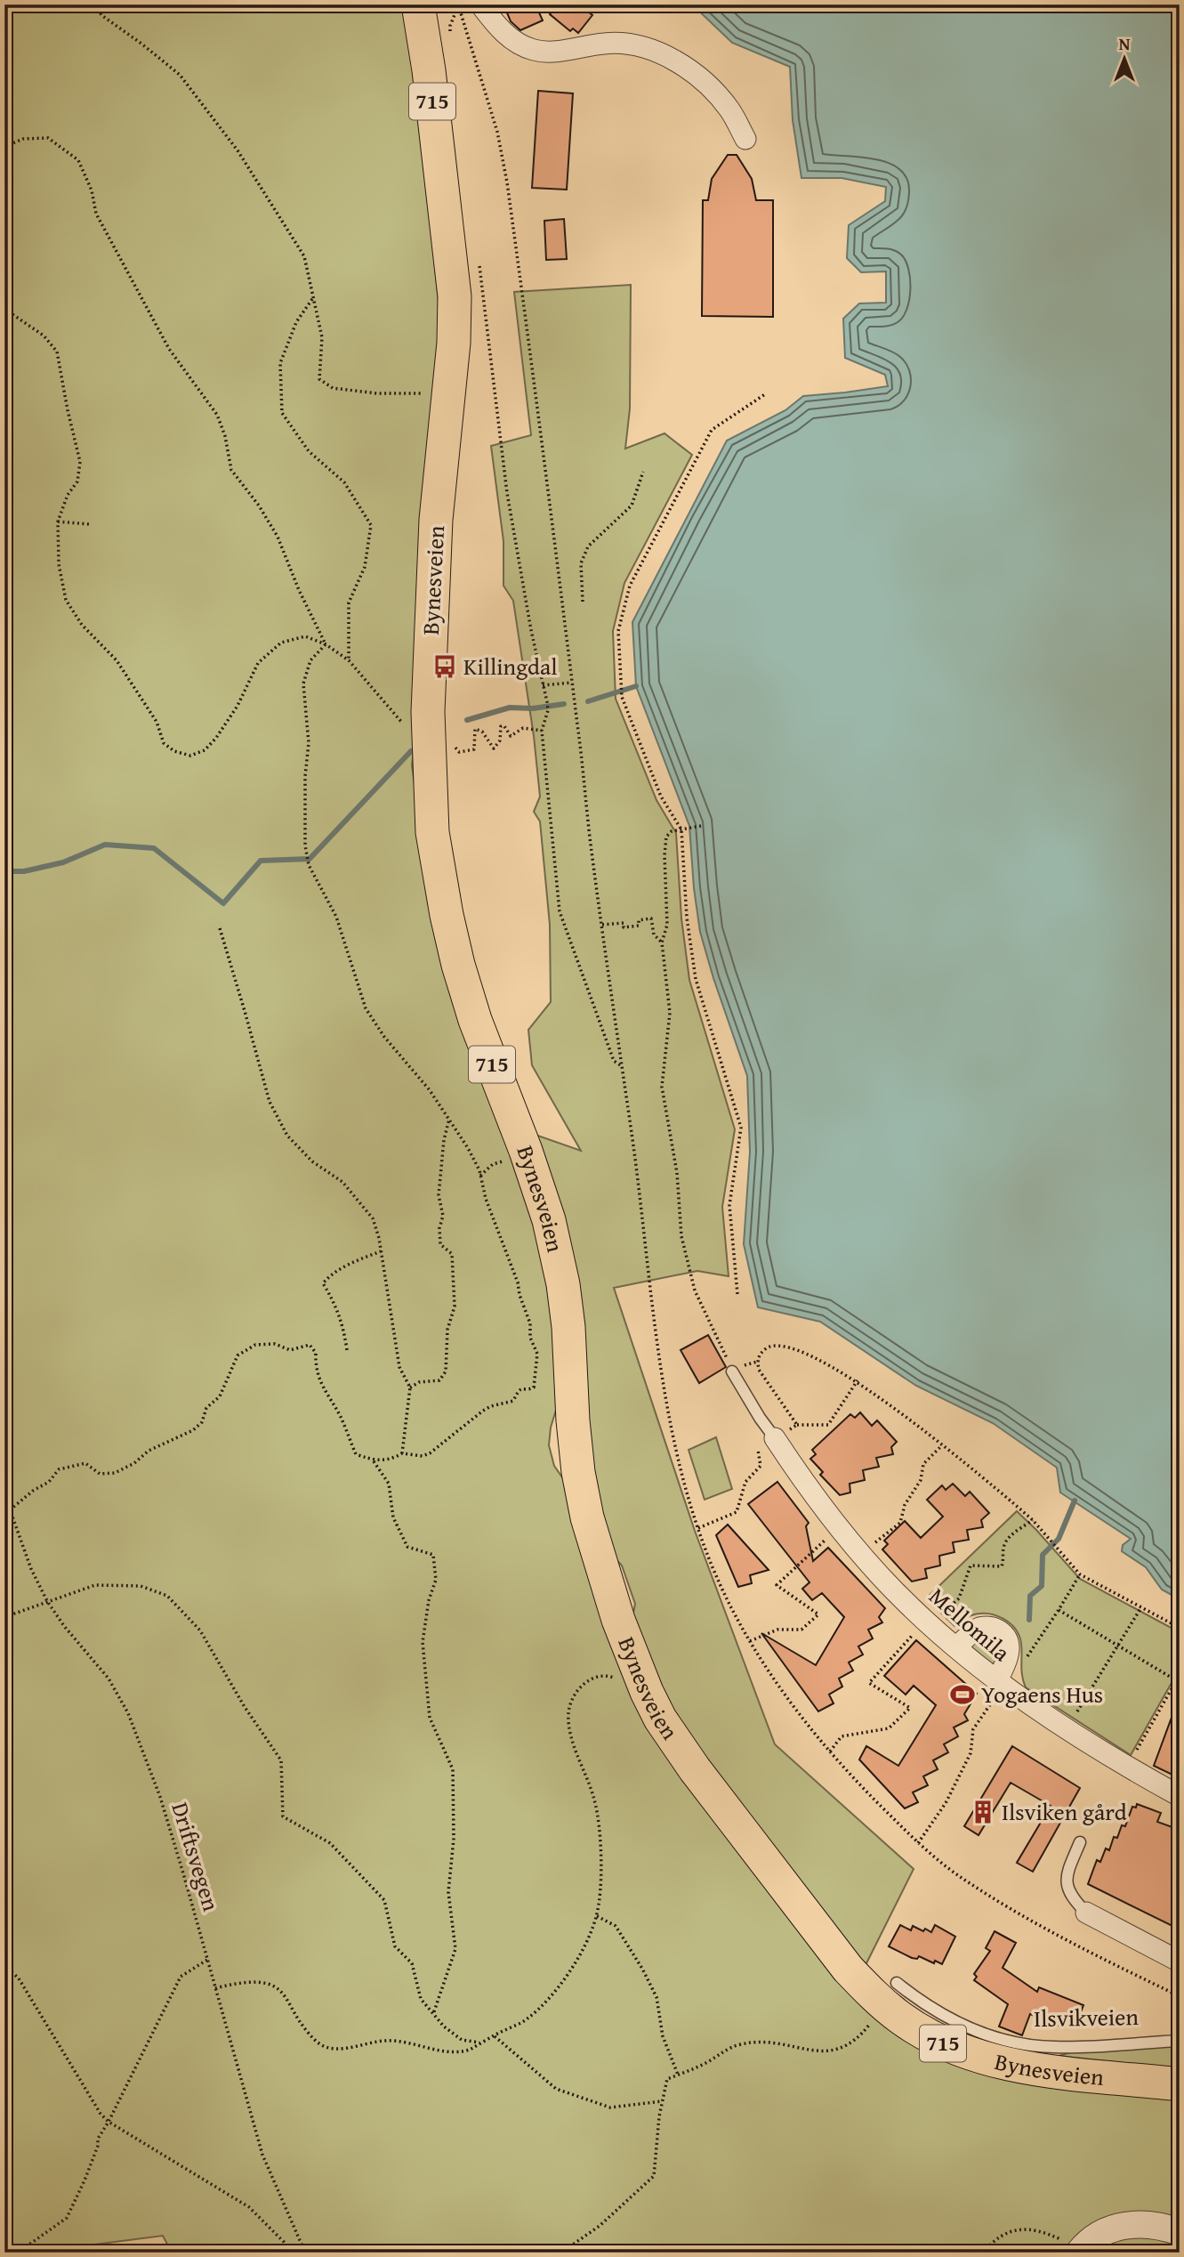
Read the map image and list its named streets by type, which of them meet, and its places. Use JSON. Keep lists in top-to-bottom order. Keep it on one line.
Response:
{"streets":{"main road":["715","Bynesveien"],"street":["Mellomila"],"lane":["Ilsvikveien"],"path":["Driftsvegen"]},"places":{"bus stop":["Killingdal"],"sports":["Yogaens Hus"],"building":["Ilsviken gård"]},"north":"top"}
